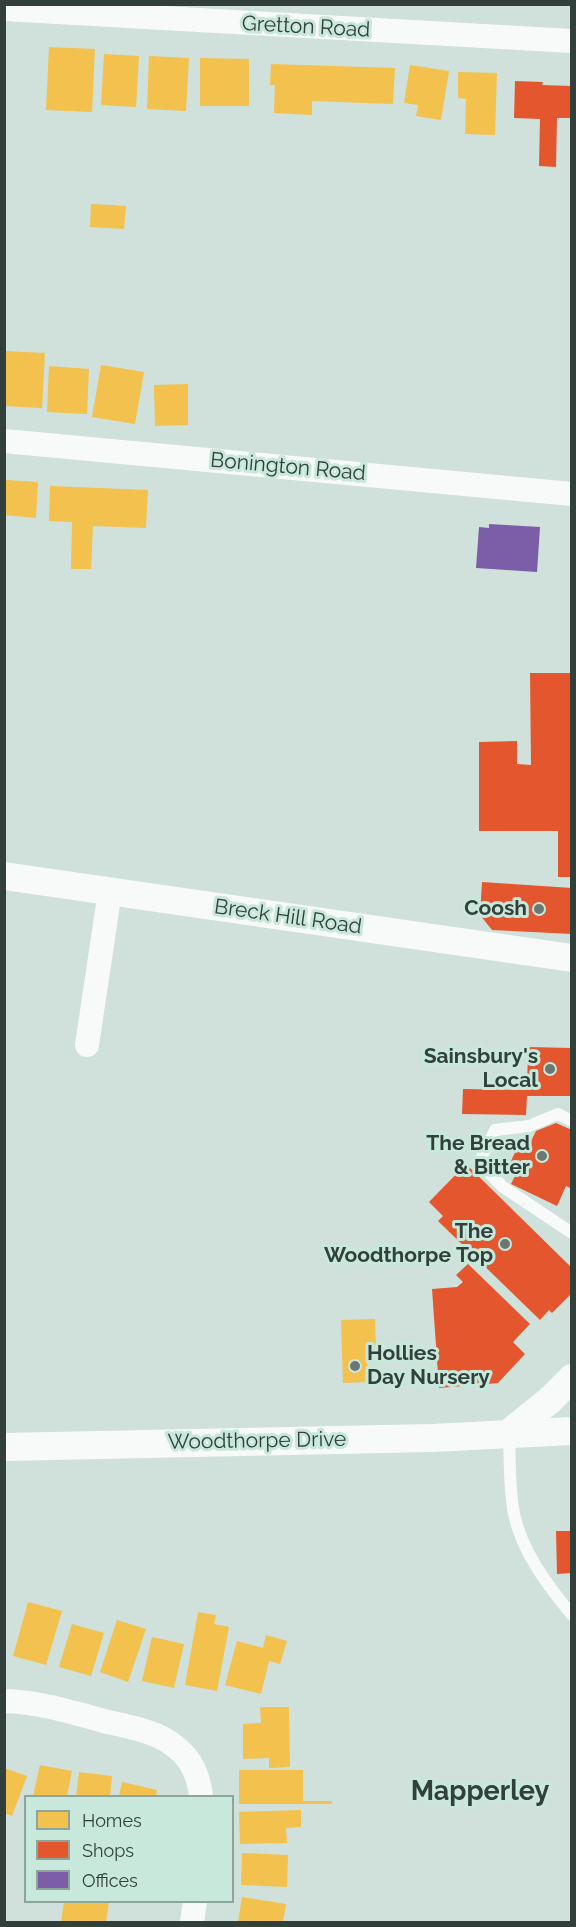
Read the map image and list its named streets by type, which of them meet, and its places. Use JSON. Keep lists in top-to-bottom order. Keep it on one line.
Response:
{"streets":{"street":["Gretton Road","Bonington Road","Breck Hill Road","Woodthorpe Drive"]},"districts":["Mapperley"],"places":["Coosh","Sainsbury's Local","The Bread & Bitter","The Woodthorpe Top","Hollies Day Nursery"],"legend":["Homes","Shops","Offices"]}
